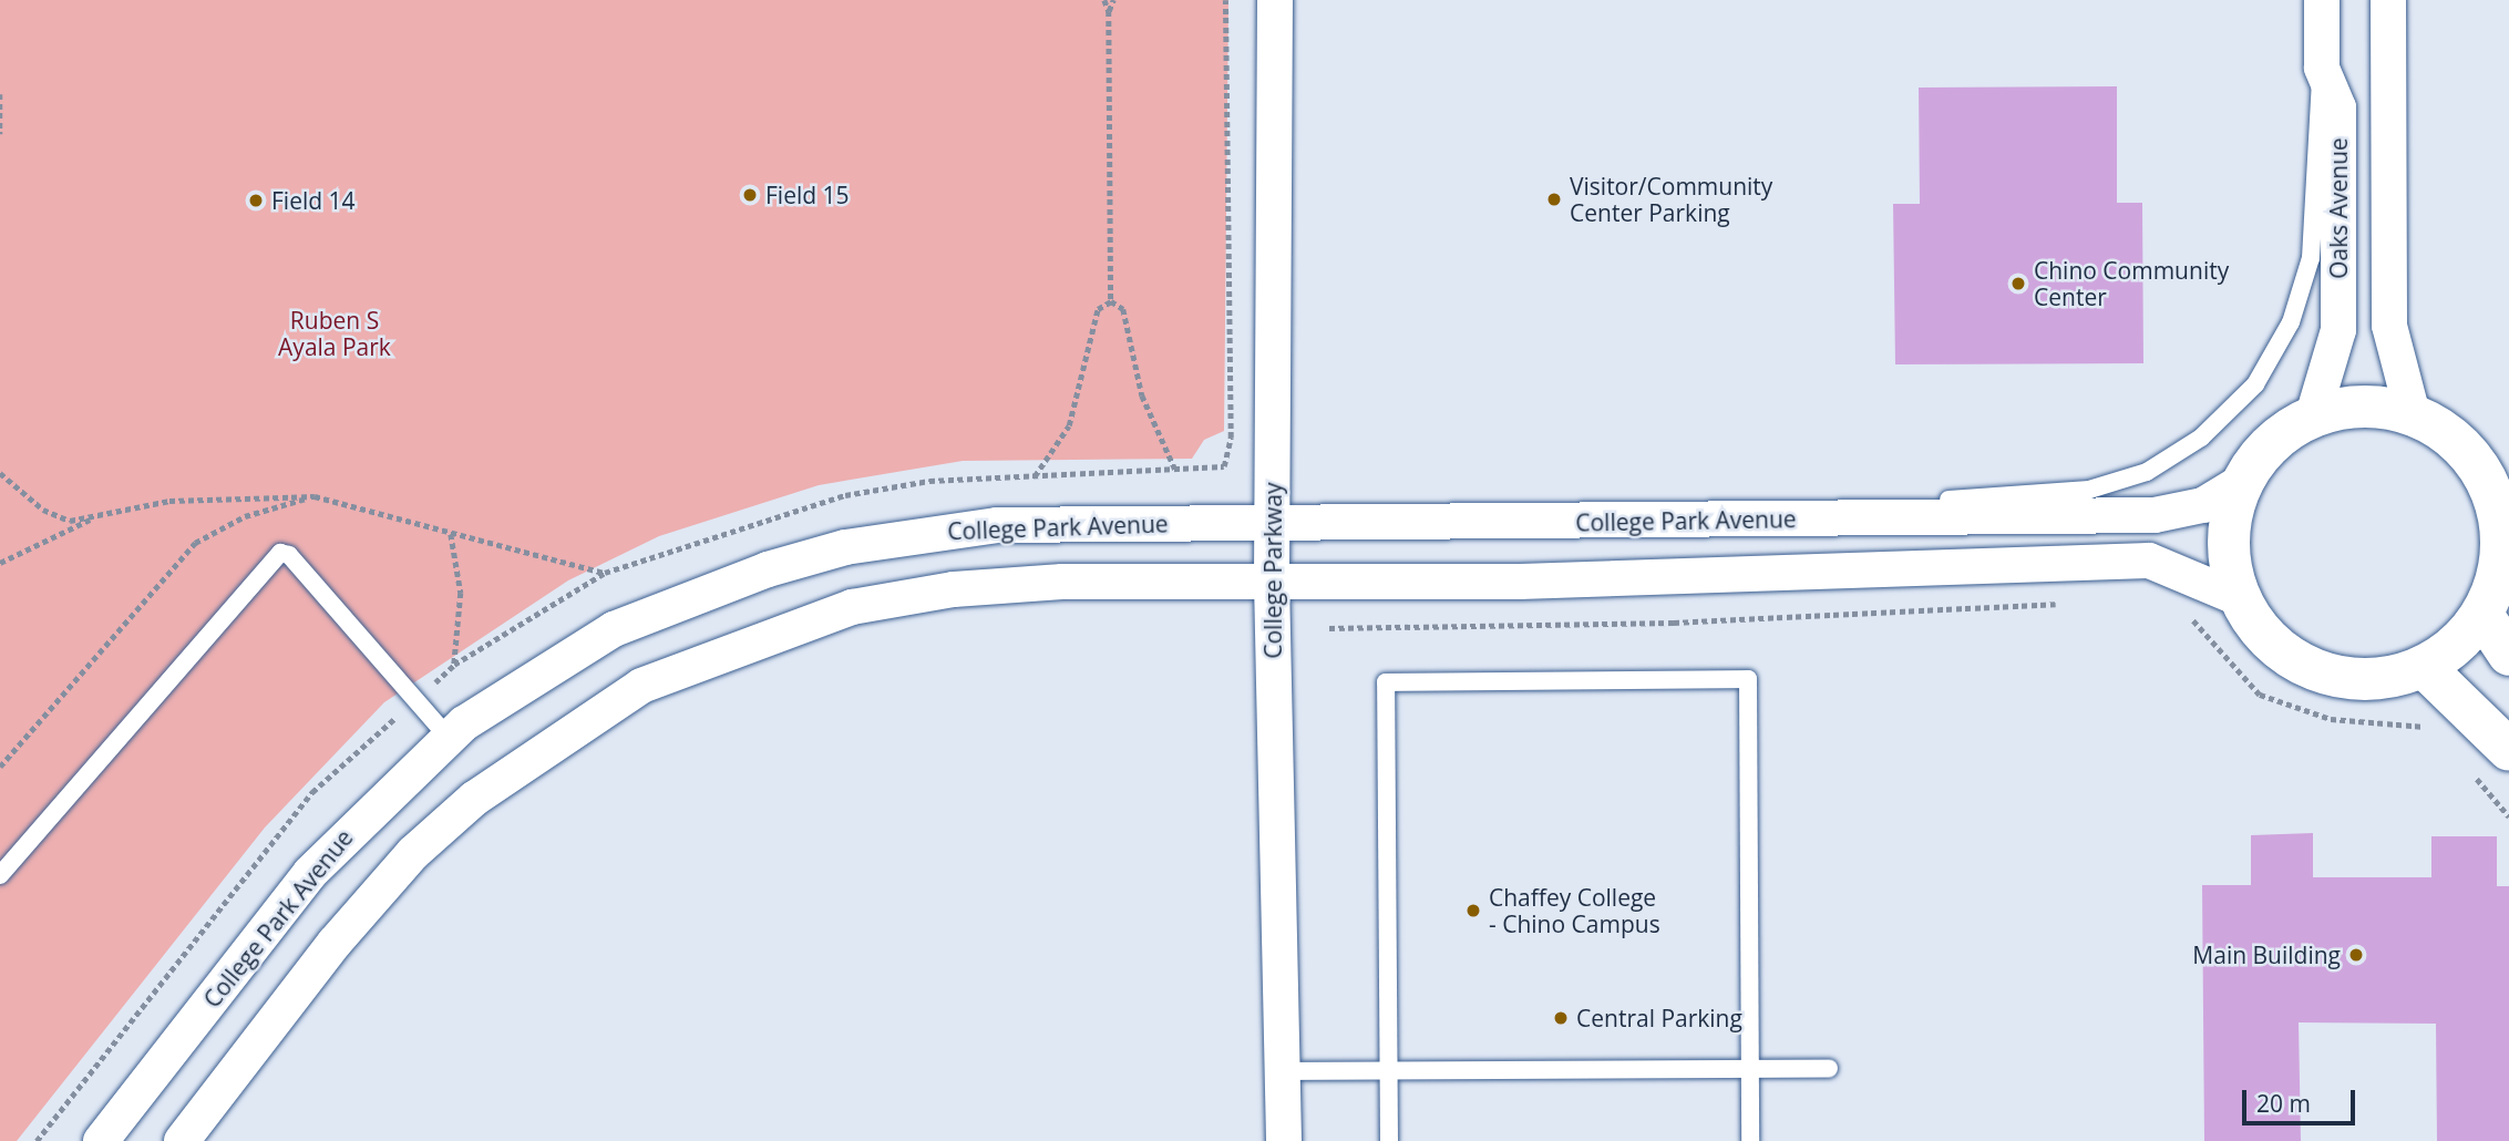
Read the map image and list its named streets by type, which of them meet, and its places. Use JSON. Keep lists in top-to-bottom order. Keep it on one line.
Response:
{"streets":{"street":["Oaks Avenue","College Park Avenue","College Parkway"]},"crossings":[["Oaks Avenue","College Park Avenue"],["College Park Avenue","College Parkway"]],"parks":["Ruben S Ayala Park"],"places":["Field 15","Visitor/Community Center Parking","Field 14","Chino Community Center","Chaffey College - Chino Campus","Main Building","Central Parking"],"scale_bar":"20 m"}
